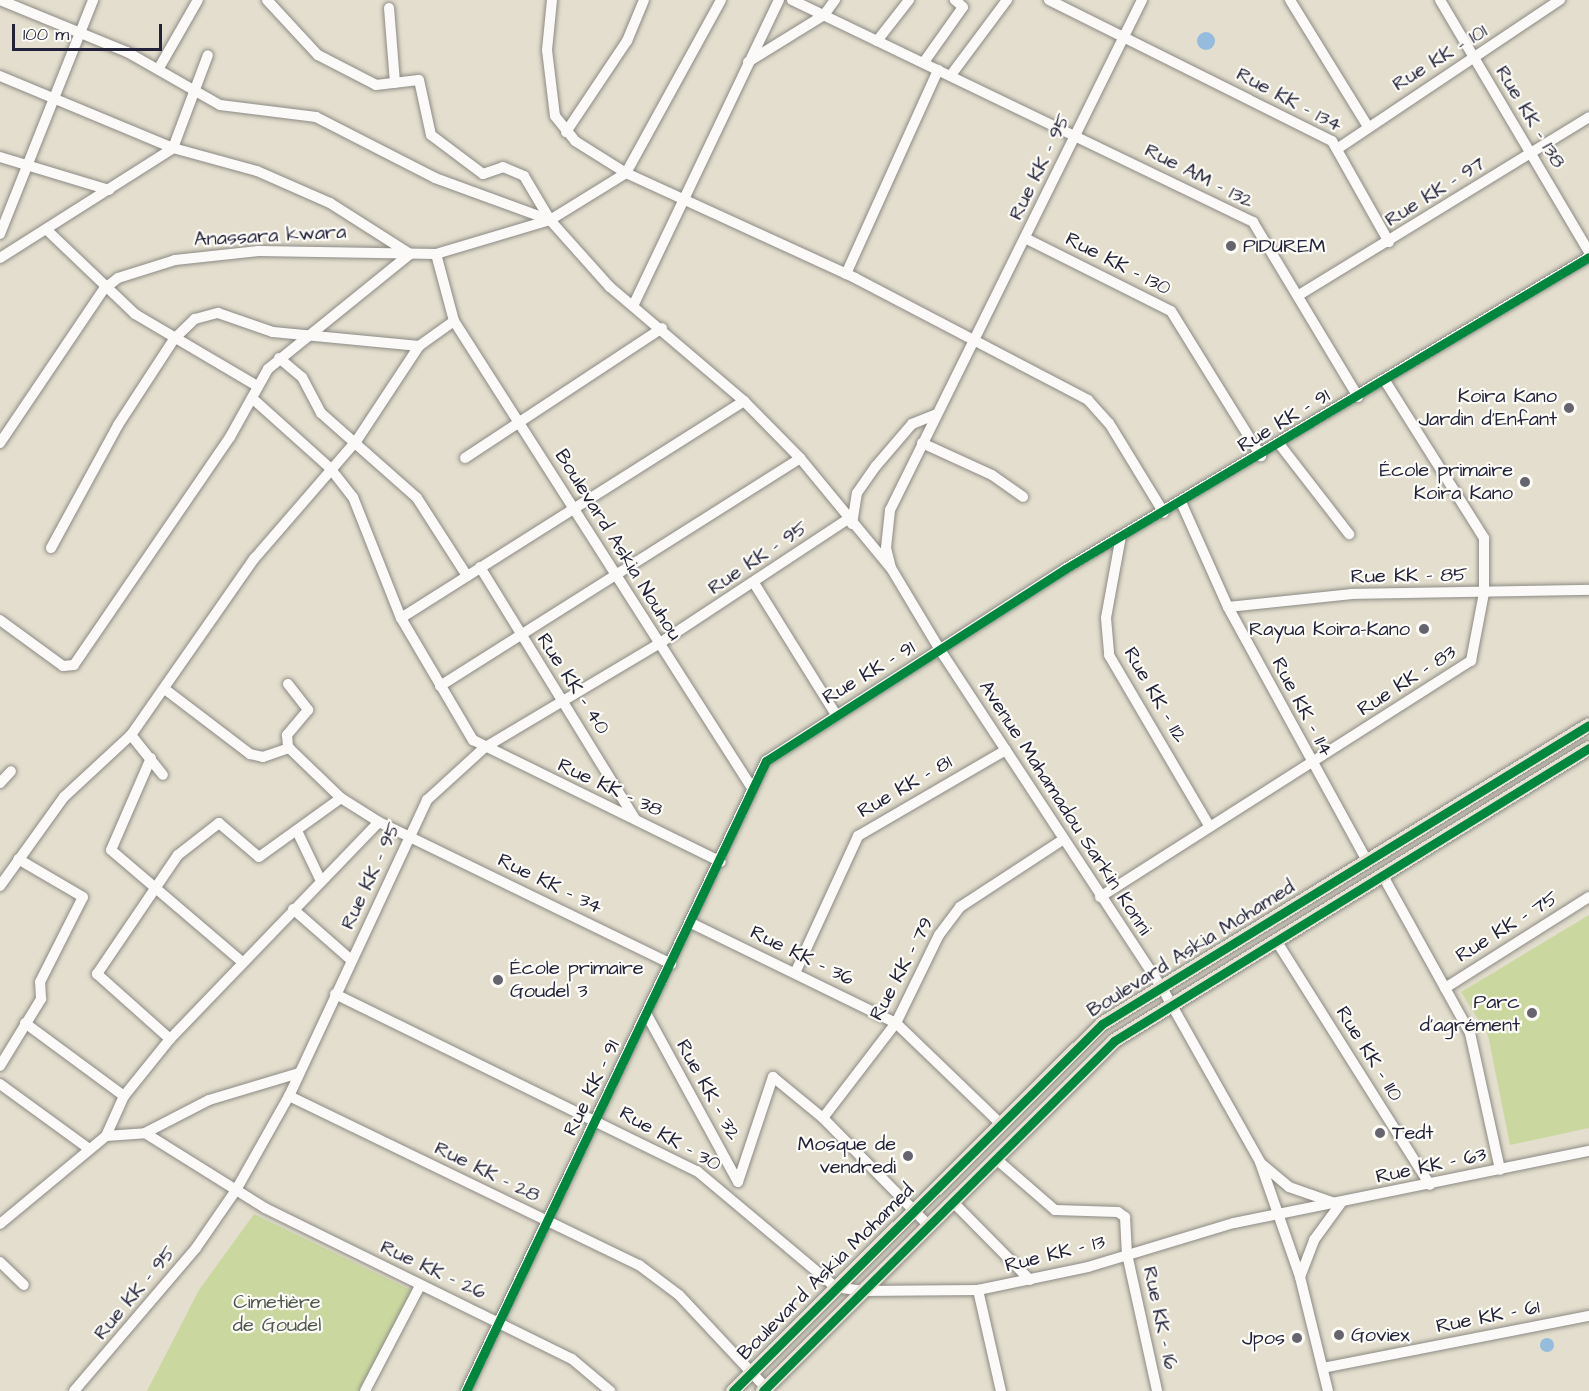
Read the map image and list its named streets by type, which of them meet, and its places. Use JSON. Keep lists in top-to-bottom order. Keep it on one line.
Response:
{"streets":{"main road":["Boulevard Askia Mohamed"],"street":["Rue KK - 101","Rue KK - 134","Rue KK - 138","Rue KK - 95","Rue AM - 132","Rue KK - 97","Anassara kwara","Rue KK - 130","Rue KK - 91","Boulevard Askia Nouhou","Rue KK - 85","Rue KK - 83","Rue KK - 40","Rue KK - 112","Rue KK - 114","Rue KK - 81","Rue KK - 38","Avenue Mahamadou Sarkin Konni","Rue KK - 34","Rue KK - 75","Rue KK - 36","Rue KK - 79","Rue KK - 110","Rue KK - 32","Rue KK - 30","Rue KK - 63","Rue KK - 28","Rue KK - 13","Rue KK - 26","Rue KK - 61","Rue KK - 16"]},"crossings":[["Rue KK - 101","Rue KK - 134"],["Rue KK - 101","Rue KK - 138"],["Rue KK - 134","Rue KK - 95"],["Rue KK - 134","Rue KK - 97"],["Rue KK - 138","Rue KK - 97"],["Rue KK - 95","Rue AM - 132"],["Rue KK - 95","Rue KK - 130"],["Rue KK - 95","Boulevard Askia Nouhou"],["Rue KK - 95","Rue KK - 40"],["Rue KK - 95","Rue KK - 38"],["Rue KK - 95","Avenue Mahamadou Sarkin Konni"],["Rue KK - 95","Rue KK - 34"],["Rue KK - 95","Rue KK - 30"],["Rue KK - 95","Rue KK - 28"],["Rue KK - 95","Rue KK - 26"],["Rue AM - 132","Rue KK - 97"],["Rue AM - 132","Rue KK - 91"],["Anassara kwara","Boulevard Askia Nouhou"],["Rue KK - 130","Rue KK - 91"],["Rue KK - 91","Boulevard Askia Nouhou"],["Rue KK - 91","Rue KK - 83"],["Rue KK - 91","Rue KK - 112"],["Rue KK - 91","Rue KK - 114"],["Rue KK - 91","Rue KK - 38"],["Rue KK - 91","Avenue Mahamadou Sarkin Konni"],["Rue KK - 91","Rue KK - 34"],["Rue KK - 91","Rue KK - 36"],["Rue KK - 91","Rue KK - 32"],["Rue KK - 91","Rue KK - 30"],["Rue KK - 91","Rue KK - 28"],["Rue KK - 91","Rue KK - 26"],["Rue KK - 85","Rue KK - 83"],["Rue KK - 85","Rue KK - 114"],["Rue KK - 83","Rue KK - 112"],["Rue KK - 83","Rue KK - 114"],["Rue KK - 83","Avenue Mahamadou Sarkin Konni"],["Rue KK - 40","Rue KK - 38"],["Rue KK - 114","Boulevard Askia Mohamed"],["Rue KK - 81","Avenue Mahamadou Sarkin Konni"],["Rue KK - 81","Rue KK - 36"],["Avenue Mahamadou Sarkin Konni","Boulevard Askia Mohamed"],["Avenue Mahamadou Sarkin Konni","Rue KK - 79"],["Avenue Mahamadou Sarkin Konni","Rue KK - 63"],["Avenue Mahamadou Sarkin Konni","Rue KK - 13"],["Avenue Mahamadou Sarkin Konni","Rue KK - 61"],["Boulevard Askia Mohamed","Rue KK - 36"],["Boulevard Askia Mohamed","Rue KK - 110"],["Boulevard Askia Mohamed","Rue KK - 32"],["Boulevard Askia Mohamed","Rue KK - 30"],["Boulevard Askia Mohamed","Rue KK - 28"],["Boulevard Askia Mohamed","Rue KK - 13"],["Boulevard Askia Mohamed","Rue KK - 16"],["Rue KK - 36","Rue KK - 79"],["Rue KK - 79","Rue KK - 32"],["Rue KK - 110","Rue KK - 63"],["Rue KK - 30","Rue KK - 13"],["Rue KK - 63","Rue KK - 13"],["Rue KK - 13","Rue KK - 16"]],"parks":["Cimetière de Goudel"],"places":["PIDUREM","Koira Kano Jardin d'Enfant","École primaire Koira Kano","Rayua Koira-Kano","École primaire Goudel 3","Parc d'agrément","Tedt","Mosque de vendredi","Goviex","Jpos"],"scale_bar":"100 m"}
